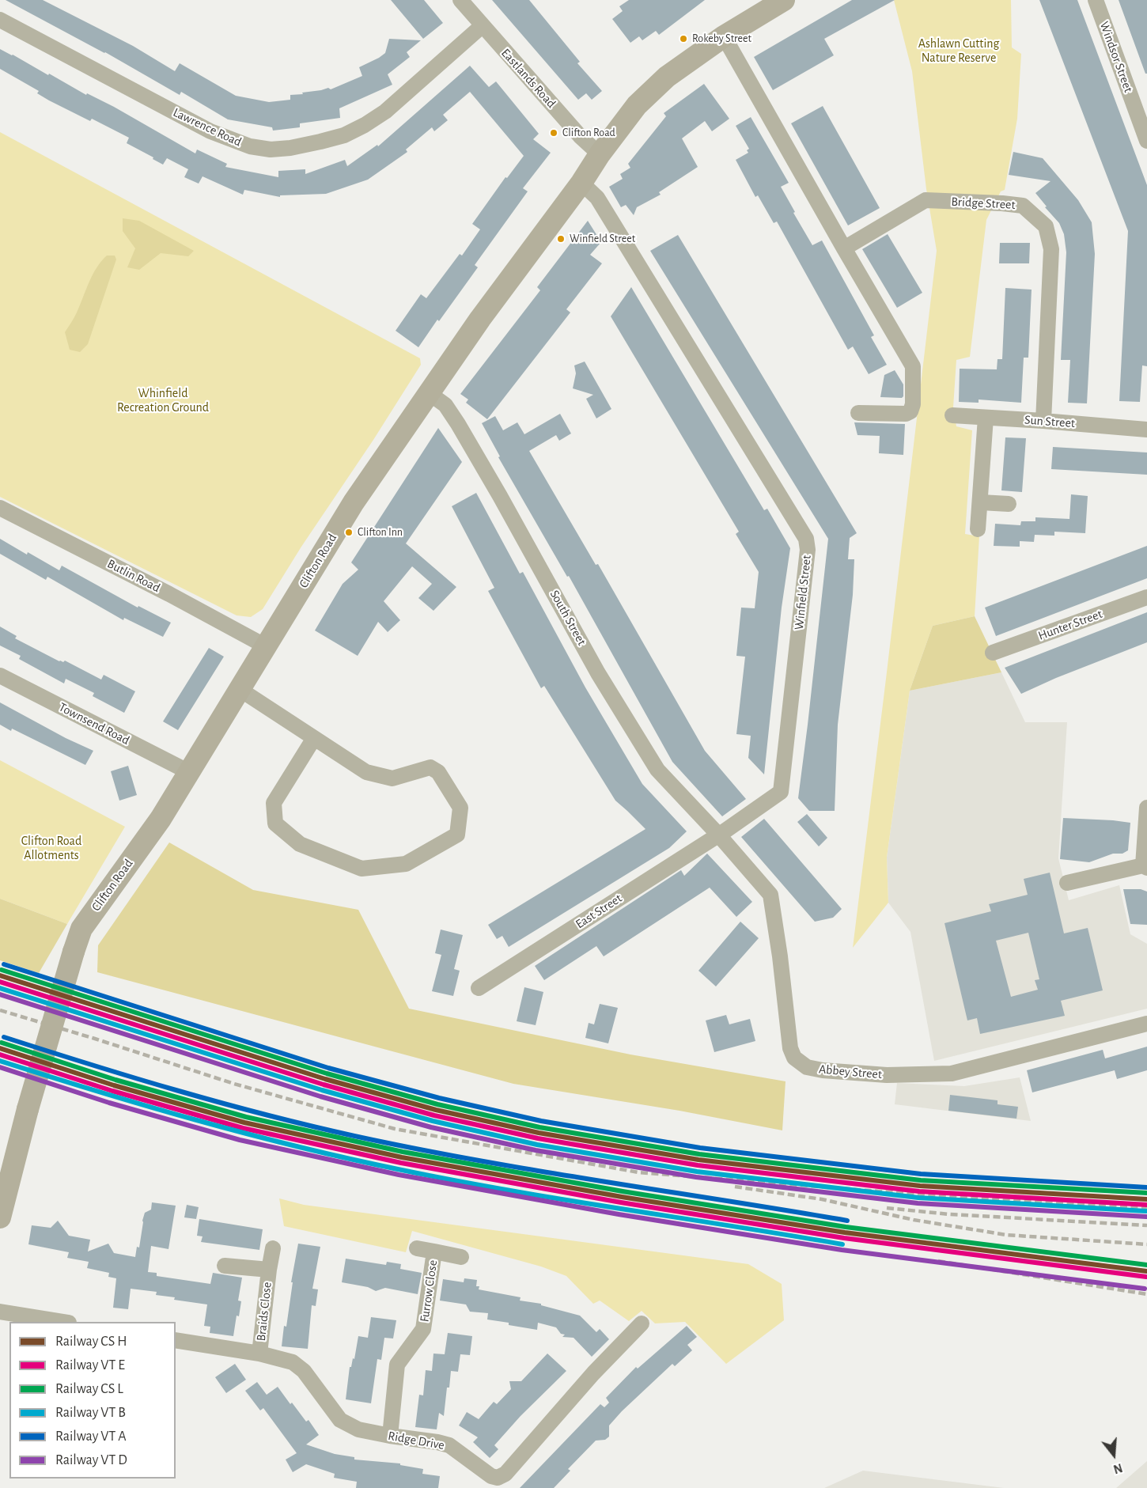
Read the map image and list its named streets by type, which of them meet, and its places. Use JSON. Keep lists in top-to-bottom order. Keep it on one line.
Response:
{"streets":{"street":["Windsor Street","Eastlands Road","Lawrence Road","Bridge Street","Sun Street","Clifton Road","Butlin Road","Winfield Street","South Street","Hunter Street","Townsend Road","East Street","Abbey Street","Furrow Close","Braids Close","Ridge Drive"]},"crossings":[["Eastlands Road","Lawrence Road"],["Eastlands Road","Clifton Road"],["Bridge Street","Sun Street"],["Clifton Road","Butlin Road"],["Clifton Road","Winfield Street"],["Clifton Road","South Street"],["Clifton Road","Townsend Road"],["Winfield Street","South Street"],["Winfield Street","East Street"],["Winfield Street","Abbey Street"],["South Street","East Street"],["South Street","Abbey Street"],["East Street","Abbey Street"],["Furrow Close","Ridge Drive"],["Braids Close","Ridge Drive"]],"parks":["Ashlawn Cutting Nature Reserve","Whinfield Recreation Ground","Clifton Road Allotments"],"places":["Rokeby Street","Clifton Road","Winfield Street","Clifton Inn"],"legend":["Railway CS H","Railway VT E","Railway CS L","Railway VT B","Railway VT A","Railway VT D"],"north":"bottom"}
